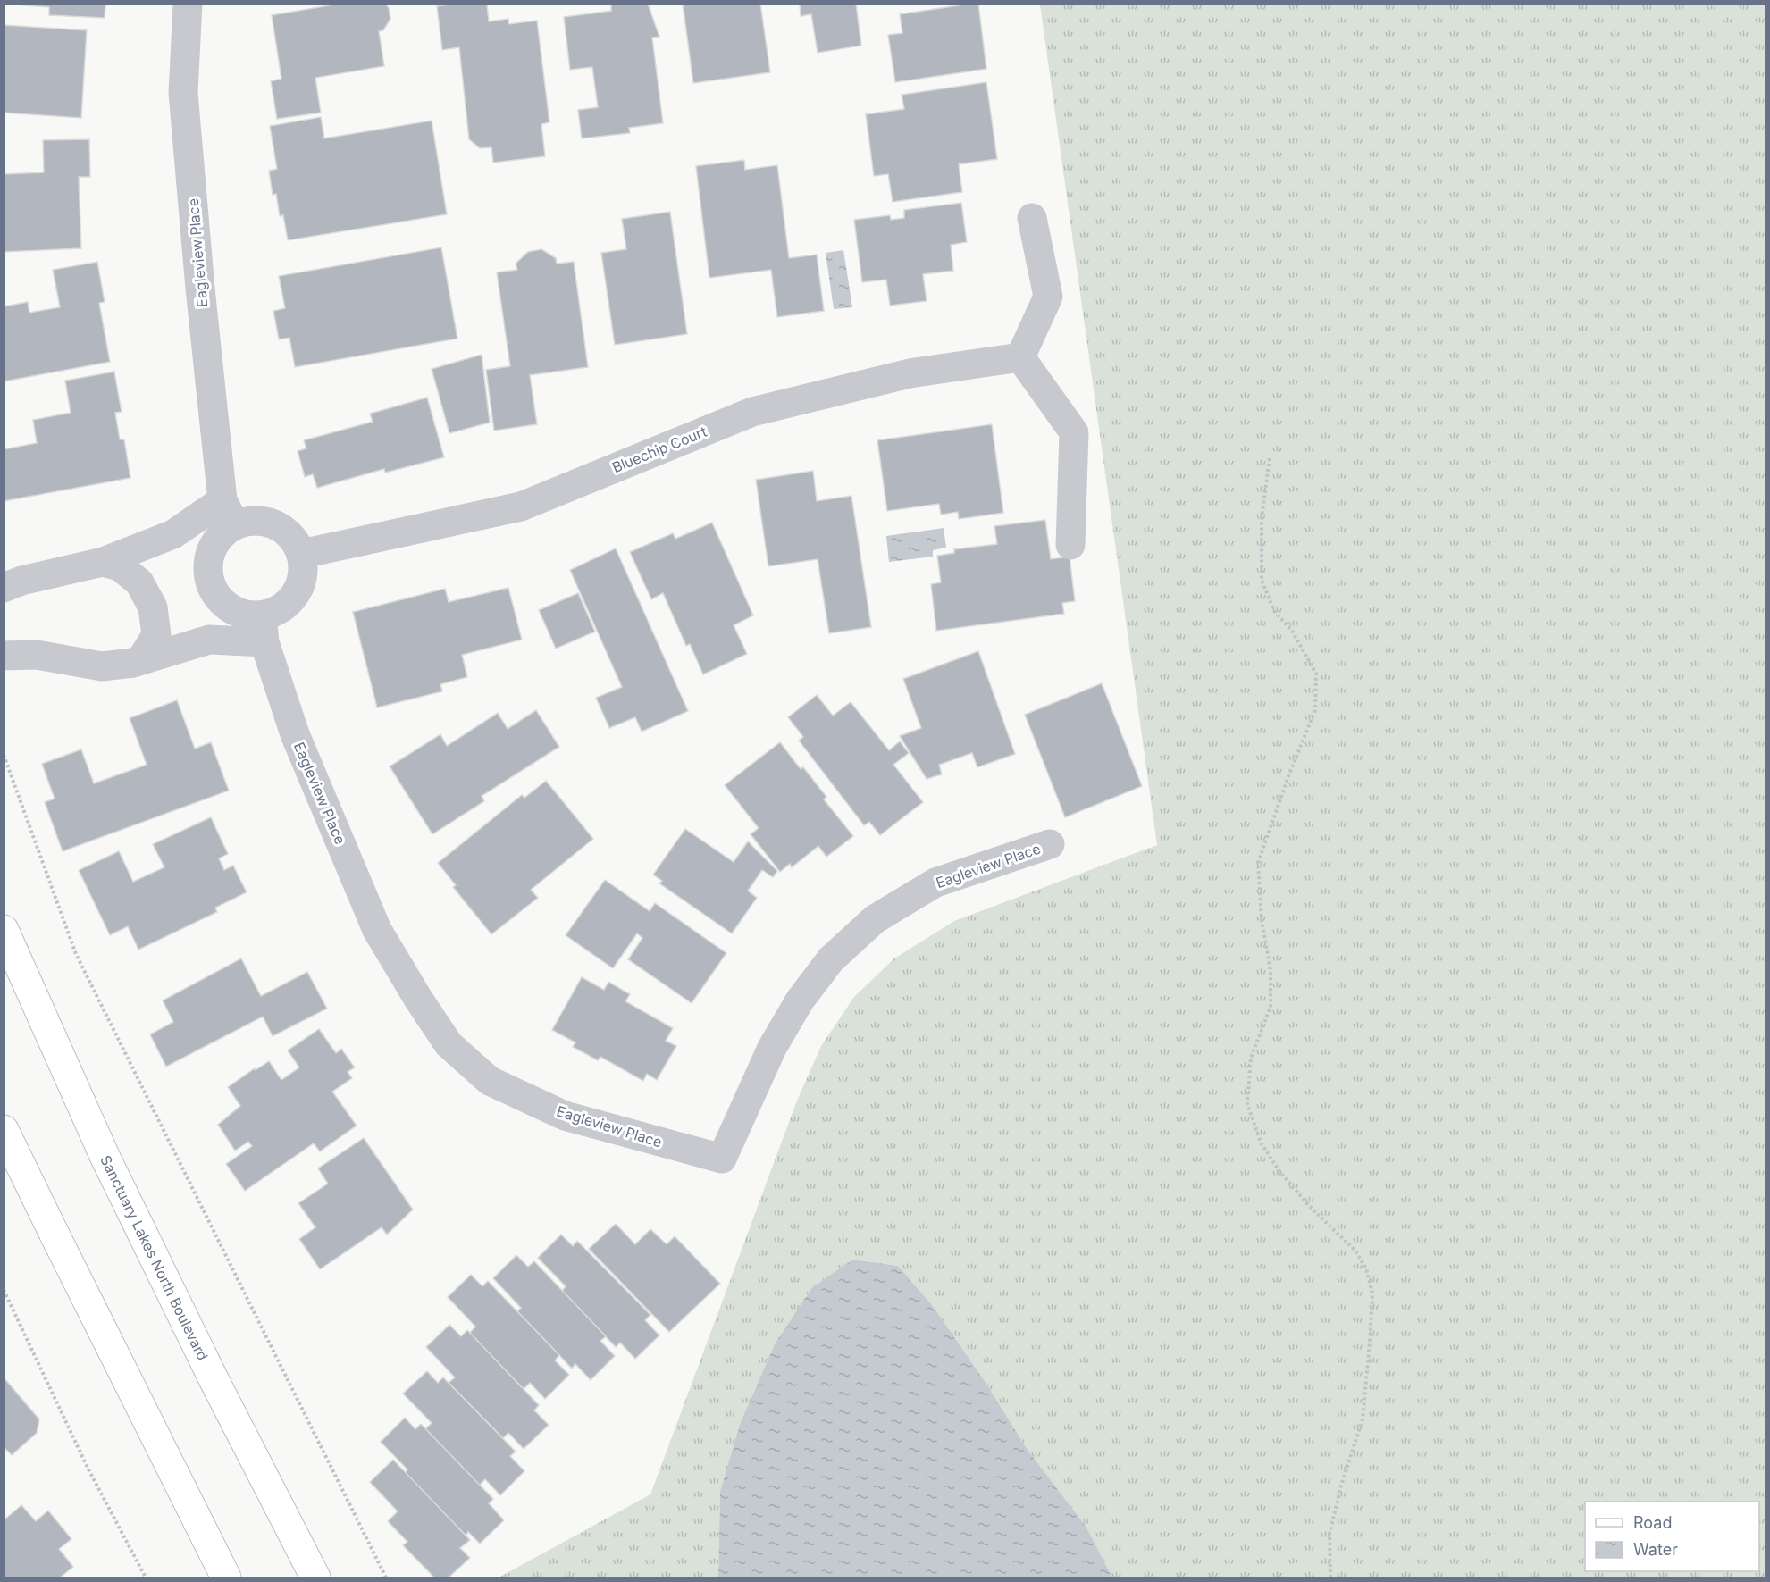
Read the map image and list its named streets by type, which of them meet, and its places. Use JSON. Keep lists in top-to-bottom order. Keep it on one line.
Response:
{"streets":{"street":["Eagleview Place","Bluechip Court","Sanctuary Lakes North Boulevard"]},"crossings":[["Eagleview Place","Bluechip Court"]],"legend":["Road","Water"]}
